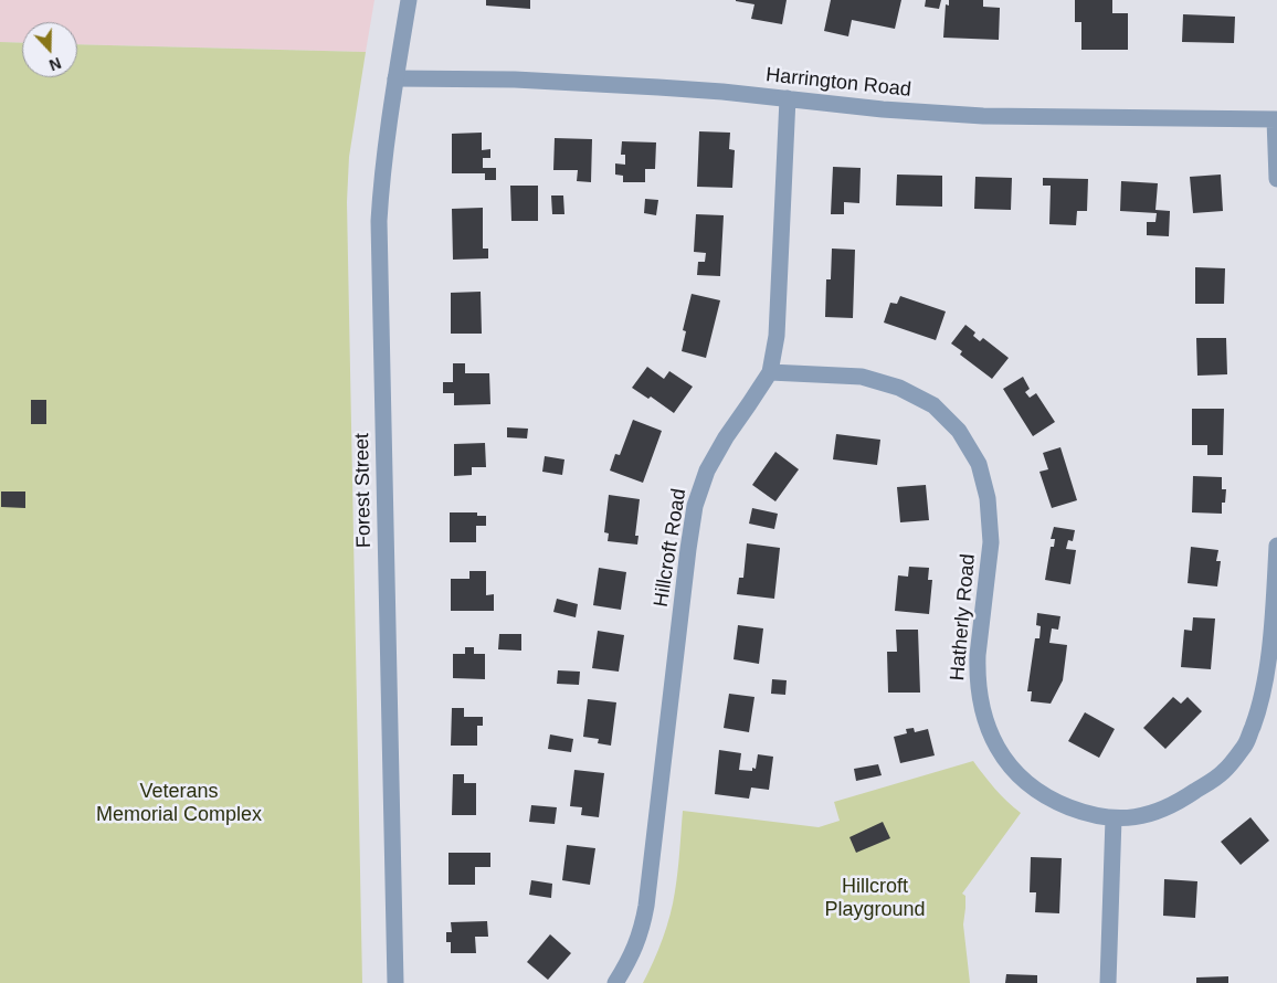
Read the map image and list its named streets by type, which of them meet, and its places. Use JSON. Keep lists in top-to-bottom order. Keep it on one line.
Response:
{"streets":{"street":["Harrington Road","Forest Street","Hillcroft Road","Hatherly Road"]},"crossings":[["Harrington Road","Forest Street"],["Harrington Road","Hillcroft Road"],["Hillcroft Road","Hatherly Road"]],"parks":["Veterans Memorial Complex","Hillcroft Playground"],"north":"bottom"}
